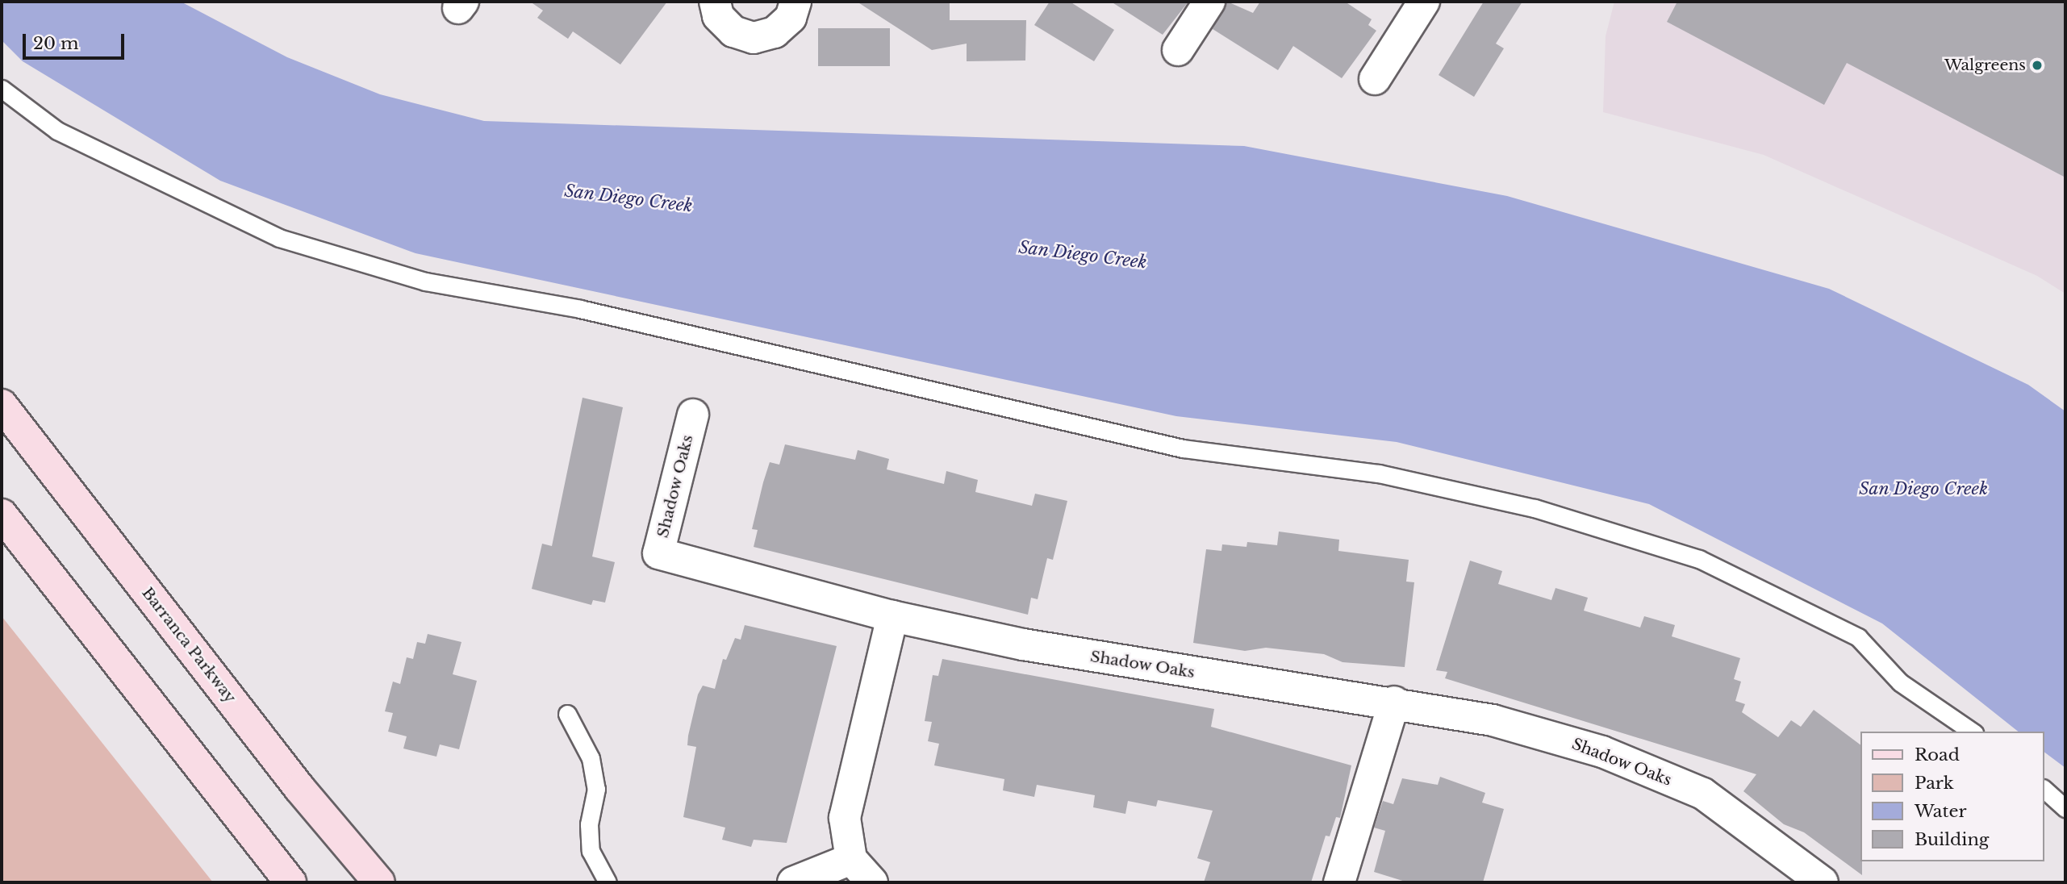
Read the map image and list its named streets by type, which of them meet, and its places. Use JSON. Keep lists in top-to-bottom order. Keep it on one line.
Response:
{"streets":{"main road":["Barranca Parkway"],"street":["Shadow Oaks"]},"water":["San Diego Creek"],"places":["Walgreens"],"legend":["Road","Park","Water","Building"],"scale_bar":"20 m"}
